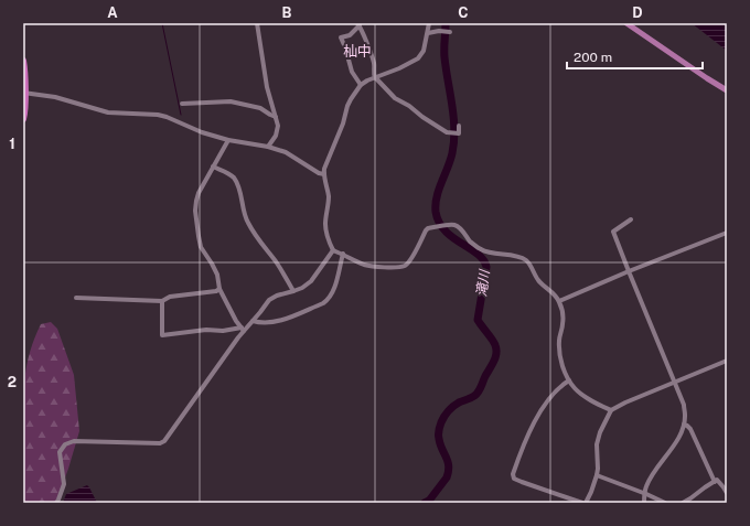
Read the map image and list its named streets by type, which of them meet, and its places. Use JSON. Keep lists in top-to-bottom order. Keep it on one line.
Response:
{"districts":["杣中"],"water":["滝川"],"scale_bar":"200 m","grid":{"columns":["A","B","C","D"],"rows":["1","2"]}}
